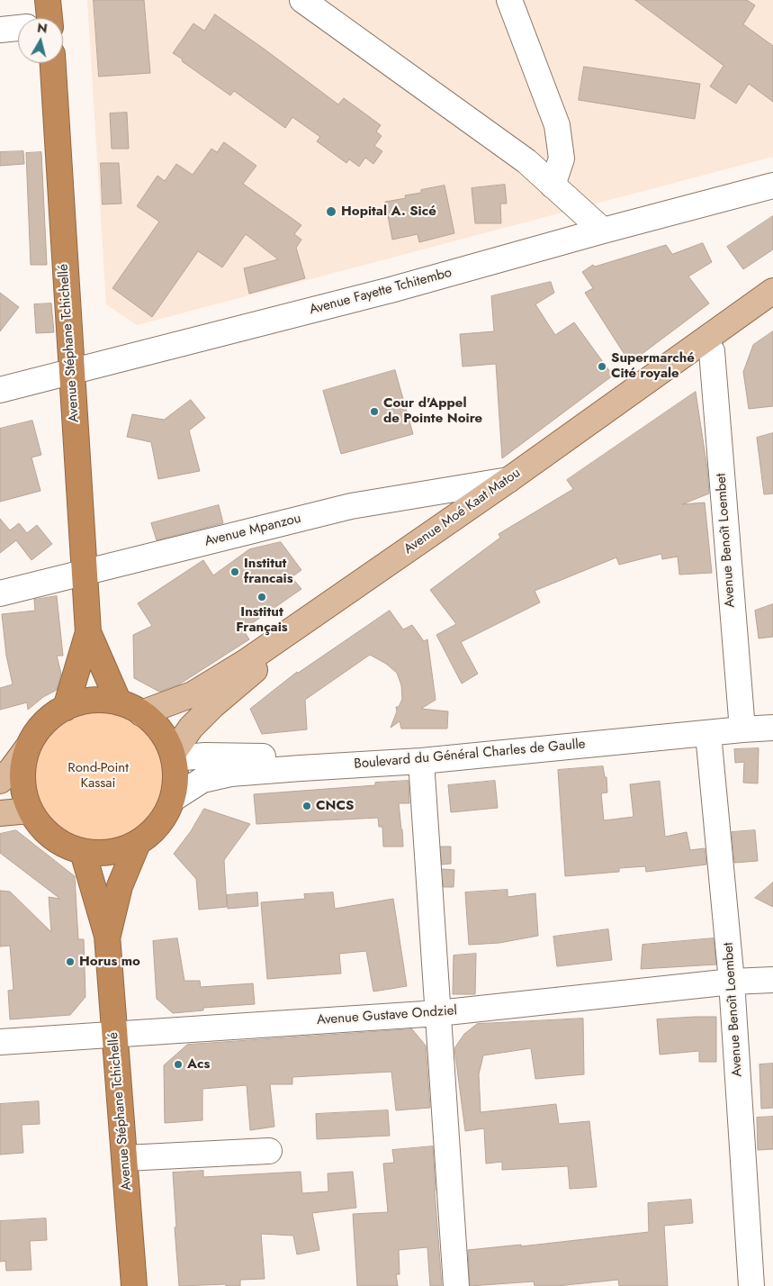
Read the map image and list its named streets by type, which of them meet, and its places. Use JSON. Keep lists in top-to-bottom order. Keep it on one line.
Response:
{"streets":{"highway":["Avenue Stéphane Tchichellé"],"main road":["Avenue Moé Kaat Matou"],"street":["Avenue Fayette Tchitembo","Avenue Mpanzou","Avenue Benoît Loembet","Boulevard du Général Charles de Gaulle","Avenue Gustave Ondziel"]},"crossings":[["Avenue Fayette Tchitembo","Avenue Stéphane Tchichellé"],["Avenue Stéphane Tchichellé","Avenue Moé Kaat Matou"],["Avenue Stéphane Tchichellé","Avenue Mpanzou"],["Avenue Stéphane Tchichellé","Boulevard du Général Charles de Gaulle"],["Avenue Stéphane Tchichellé","Avenue Gustave Ondziel"],["Avenue Moé Kaat Matou","Avenue Mpanzou"],["Avenue Moé Kaat Matou","Avenue Benoît Loembet"],["Avenue Moé Kaat Matou","Boulevard du Général Charles de Gaulle"],["Avenue Benoît Loembet","Boulevard du Général Charles de Gaulle"],["Avenue Benoît Loembet","Avenue Gustave Ondziel"]],"parks":["Rond-Point Kassai"],"places":["Hopital A. Sicé","Supermarché Cité royale","Cour d'Appel de Pointe Noire","Institut francais","Institut Français","CNCS","Horus mo","Acs"],"north":"top"}
